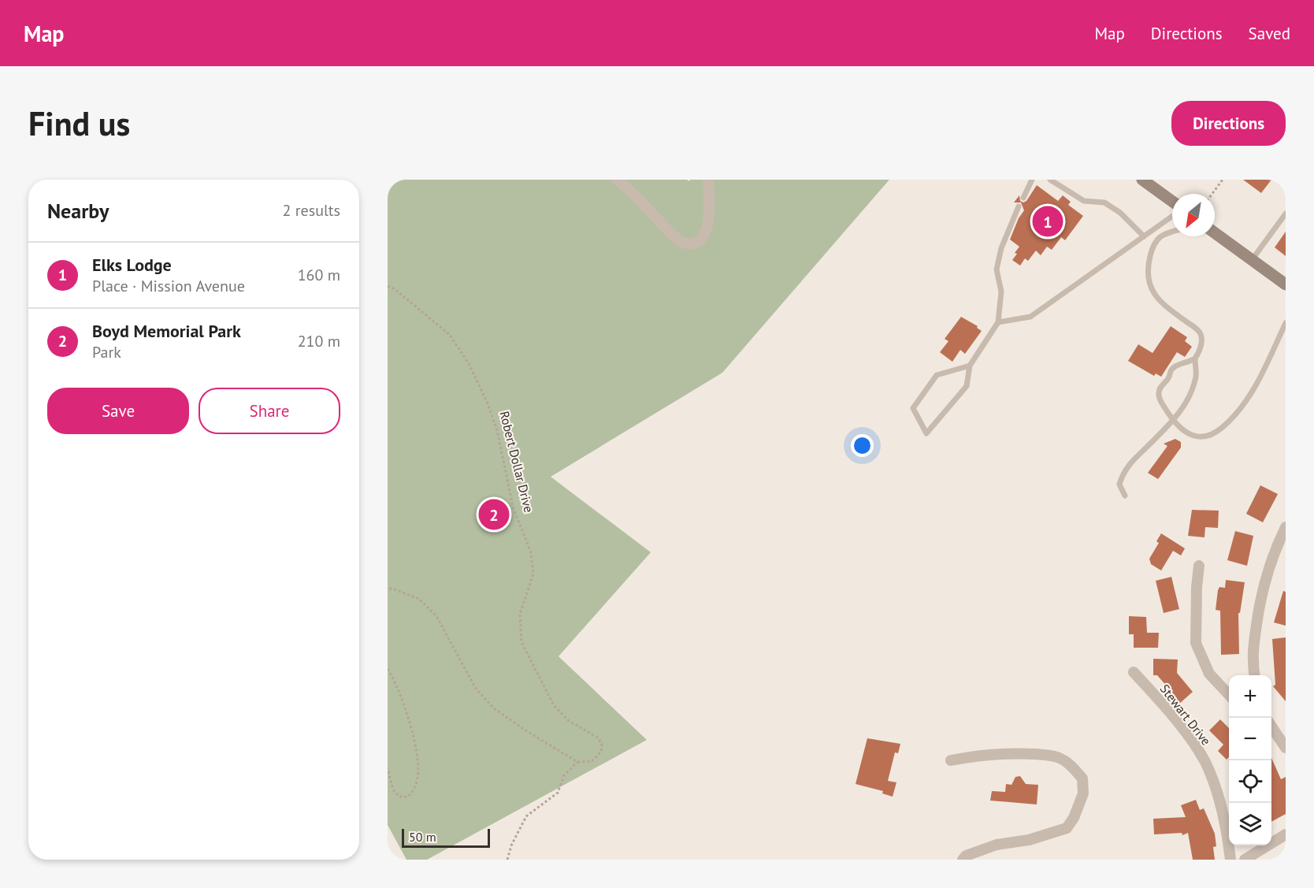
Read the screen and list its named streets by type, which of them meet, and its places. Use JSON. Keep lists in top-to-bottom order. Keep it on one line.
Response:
{"streets":{"street":["Stewart Drive"],"path":["Robert Dollar Drive"]},"scale_bar":"50 m","north":"bottom left","page":{"header":"Map","nav":["Map","Directions","Saved"],"buttons":["Directions",["Save","Share"]],"title":"Find us","heading":["Nearby","2 results"],"pins":["1","2"],"list":[{"mark":"1","name":"Elks Lodge","note":"Place · Mission Avenue","value":"160 m"},{"mark":"2","name":"Boyd Memorial Park","note":"Park","value":"210 m"}],"map_buttons":["+","−"],"scale":"50 m"}}
